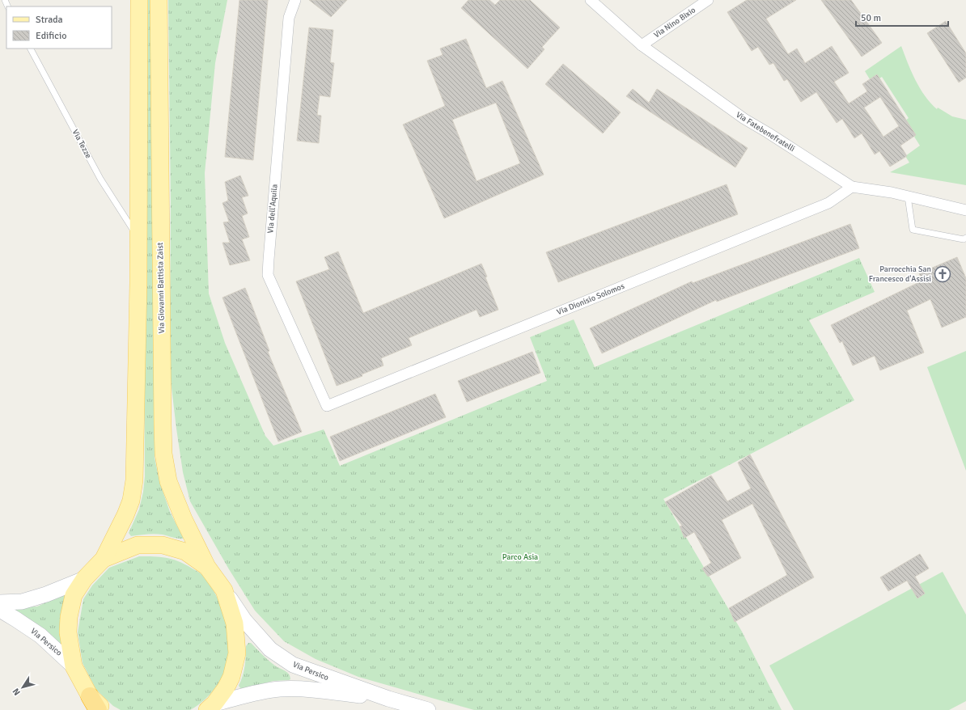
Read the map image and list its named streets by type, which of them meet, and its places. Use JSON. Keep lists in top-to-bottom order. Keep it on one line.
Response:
{"streets":{"main road":["Via Giovanni Battista Zaist"],"street":["Via Nino Bixio","Via Fatebenefratelli","Via dell'Aquila","Via Dionisio Solomos","Via Persico"],"lane":["Via Tezze"]},"crossings":[["Via Nino Bixio","Via Fatebenefratelli"],["Via Fatebenefratelli","Via Dionisio Solomos"],["Via Tezze","Via Giovanni Battista Zaist"],["Via dell'Aquila","Via Dionisio Solomos"],["Via Giovanni Battista Zaist","Via Persico"]],"parks":["Parco Asia"],"places":{"church":["Parrocchia San Francesco d'Assisi"]},"legend":["Strada","Edificio"],"scale_bar":"50 m","north":"bottom left"}
